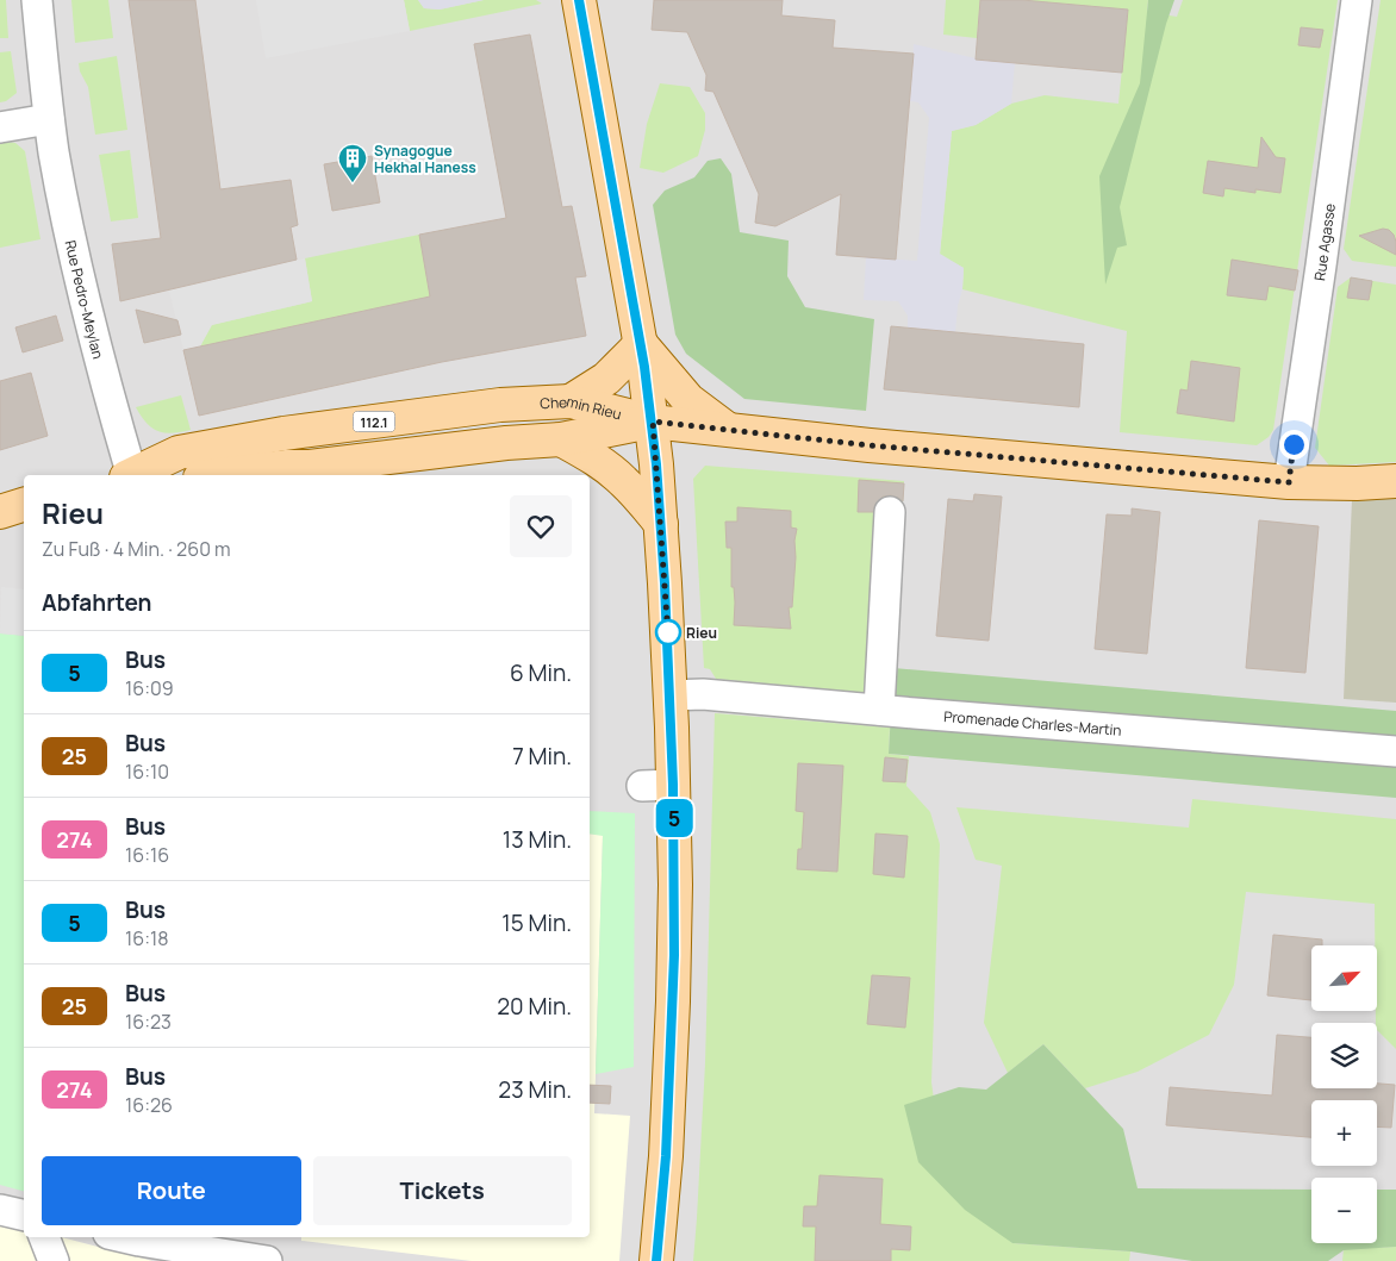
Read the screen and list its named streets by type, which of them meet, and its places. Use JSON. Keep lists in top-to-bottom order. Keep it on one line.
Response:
{"streets":{"main road":["Chemin Rieu","112.1"],"street":["Rue Agasse","Rue Pedro-Meylan","Promenade Charles-Martin"]},"places":{"building":["Synagogue Hekhal Haness"],"other":["Rieu"]},"lines":["bus line 5"],"north":"top right","page":{"on_map":"5","heading":[["Rieu","Zu Fuß · 4 Min. · 260 m"],"Abfahrten"],"list":[{"mark":"5","name":"Bus","note":"16:09","value":"6 Min."},{"mark":"25","name":"Bus","note":"16:10","value":"7 Min."},{"mark":"274","name":"Bus","note":"16:16","value":"13 Min."},{"mark":"5","name":"Bus","note":"16:18","value":"15 Min."},{"mark":"25","name":"Bus","note":"16:23","value":"20 Min."},{"mark":"274","name":"Bus","note":"16:26","value":"23 Min."}],"map_buttons":["+","−"],"buttons":["Route","Tickets"]}}
